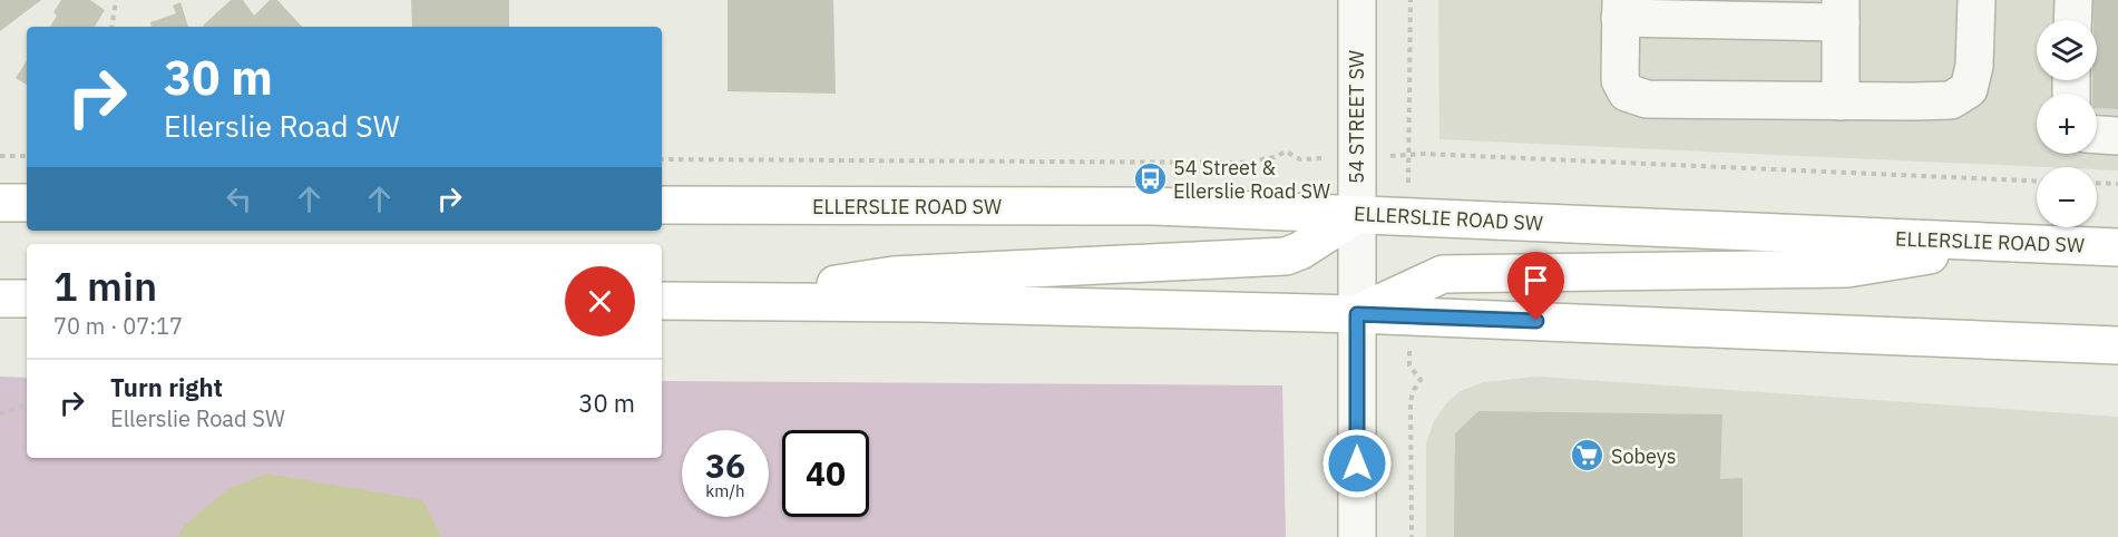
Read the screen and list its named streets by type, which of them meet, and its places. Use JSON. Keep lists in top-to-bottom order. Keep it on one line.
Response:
{"streets":{"main road":["ELLERSLIE ROAD SW"],"street":["54 STREET SW"]},"crossings":[["54 STREET SW","ELLERSLIE ROAD SW"]],"places":{"bus stop":["54 Street & Ellerslie Road SW"],"supermarket":["Sobeys"]},"page":{"map_buttons":["+","−"],"turn":["30 m","Ellerslie Road SW"],"heading":["1 min","70 m · 07:17"],"list":[{"name":"Turn right","note":"Ellerslie Road SW","value":"30 m"}],"speed":"36 km/h","limit":"40"}}
